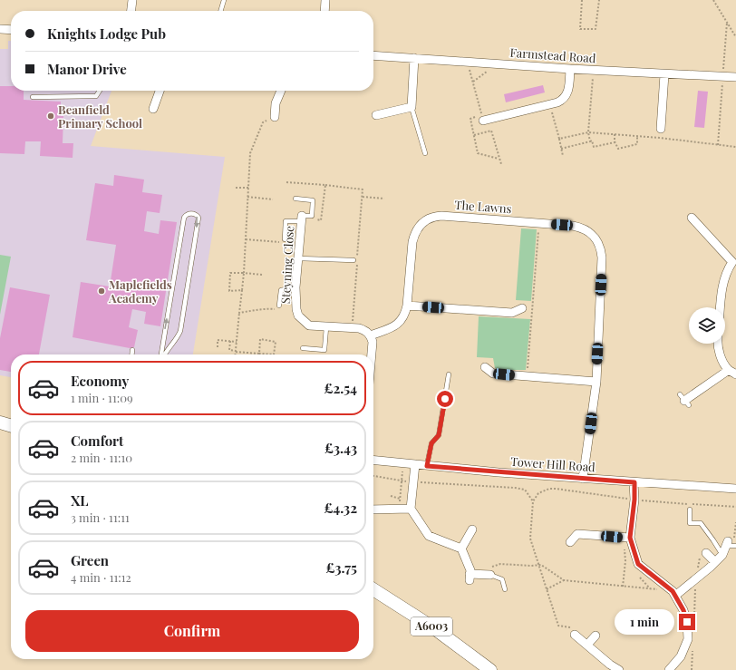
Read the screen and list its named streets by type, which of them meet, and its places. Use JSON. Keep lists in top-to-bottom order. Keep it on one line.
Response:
{"streets":{"highway":["A6003"],"street":["Farmstead Road","The Lawns","Steyning Close","Tower Hill Road"]},"crossings":[["The Lawns","Steyning Close"],["The Lawns","Tower Hill Road"]],"places":["Beanfield Primary School","Maplefields Academy"],"page":{"banner":["Knights Lodge Pub","Manor Drive"],"list":[{"name":"Economy","note":"1 min · 11:09","value":"£2.54"},{"name":"Comfort","note":"2 min · 11:10","value":"£3.43"},{"name":"XL","note":"3 min · 11:11","value":"£4.32"},{"name":"Green","note":"4 min · 11:12","value":"£3.75"}],"buttons":"Confirm","bubble":"1 min"}}
